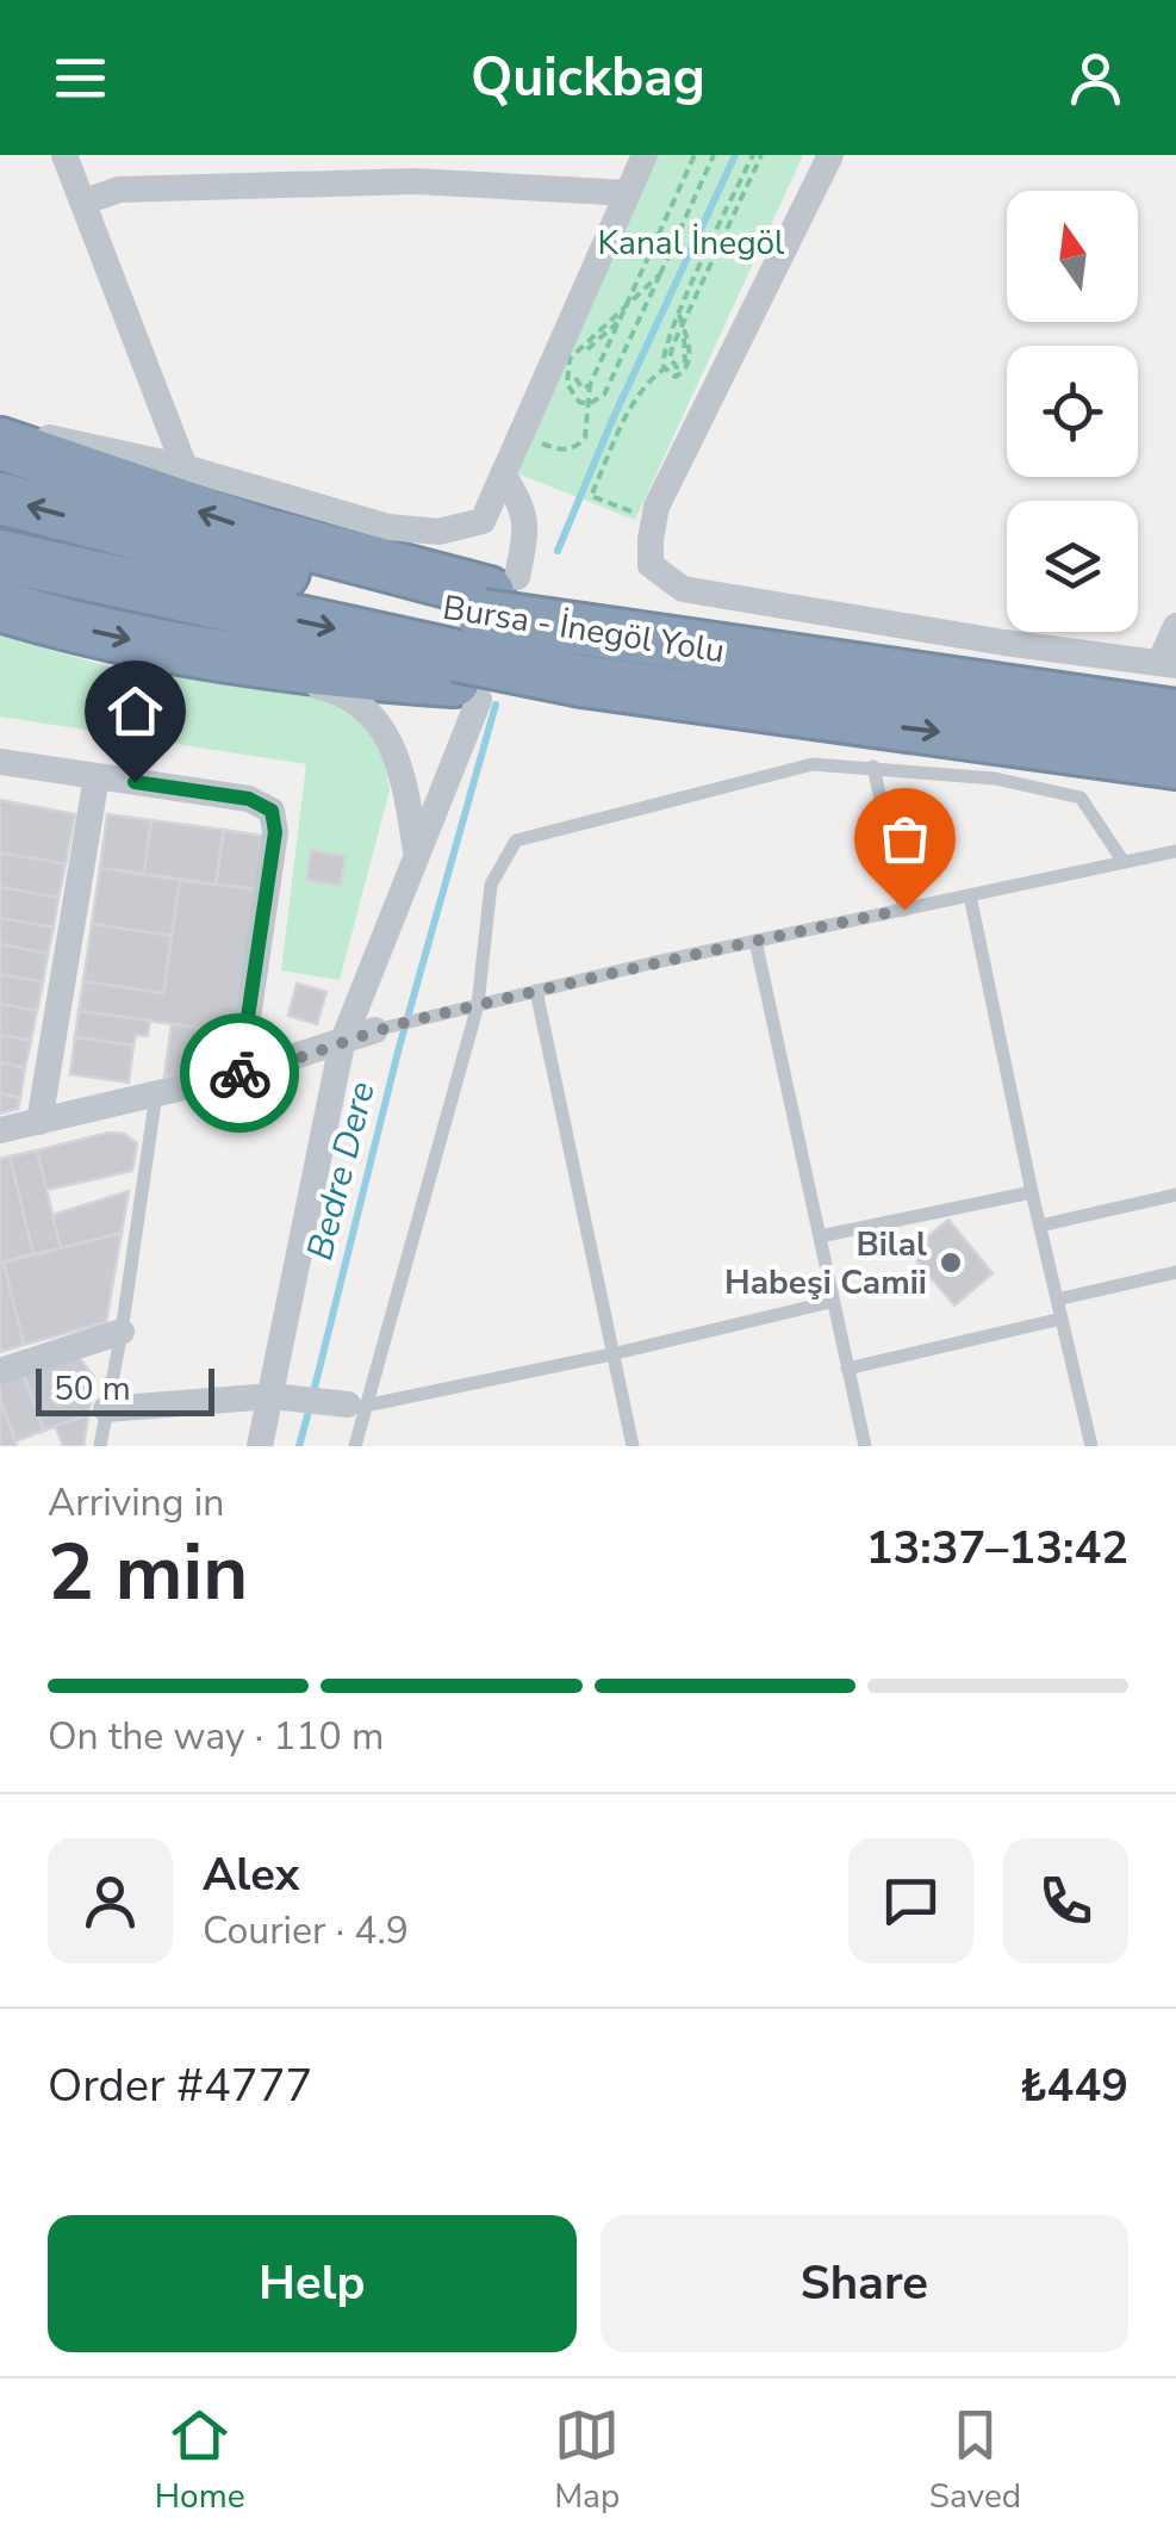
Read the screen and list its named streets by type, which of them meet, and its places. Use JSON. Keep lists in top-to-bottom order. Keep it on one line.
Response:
{"streets":{"highway":["Bursa - İnegöl Yolu"]},"water":["Bedre Dere"],"parks":["Kanal İnegöl"],"places":["Bilal Habeşi Camii"],"scale_bar":"50 m","north":"top","page":{"header":"Quickbag","scale":"50 m","heading":["2 min","Arriving in","13:37–13:42"],"panel":["Alex","Courier · 4.9","Order #4777","₺449"],"bar":"On the way · 110 m","buttons":["Help","Share"],"tabs":["Home","Map","Saved"]}}
